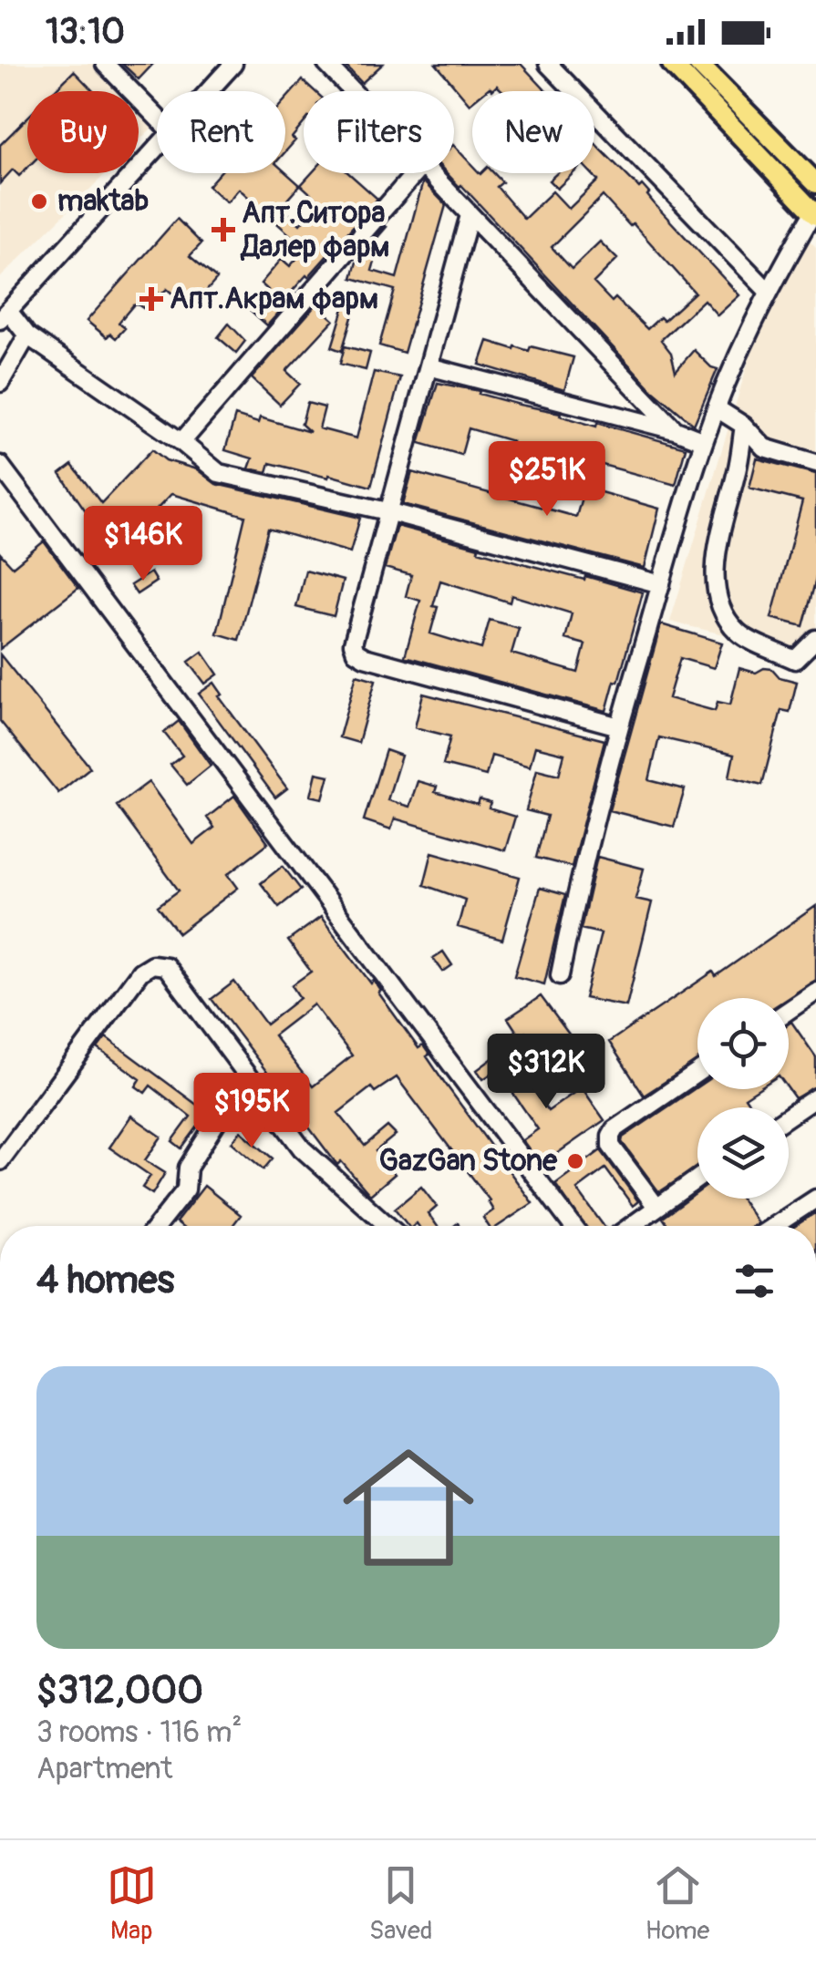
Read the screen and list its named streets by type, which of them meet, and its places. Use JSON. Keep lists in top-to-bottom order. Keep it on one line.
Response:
{"places":{"other":["maktab","GazGan Stone"],"health":["Апт.Ситора Далер фарм","Апт.Акрам фарм"]},"page":{"status":"13:10","chip":["Buy","Rent","Filters","New"],"price":["$251K","$146K","$312K","$195K"],"heading":"4 homes","list":[{"name":"$312,000","note":"3 rooms · 116 m² · Apartment"}],"tabs":["Map","Saved","Home"]}}
